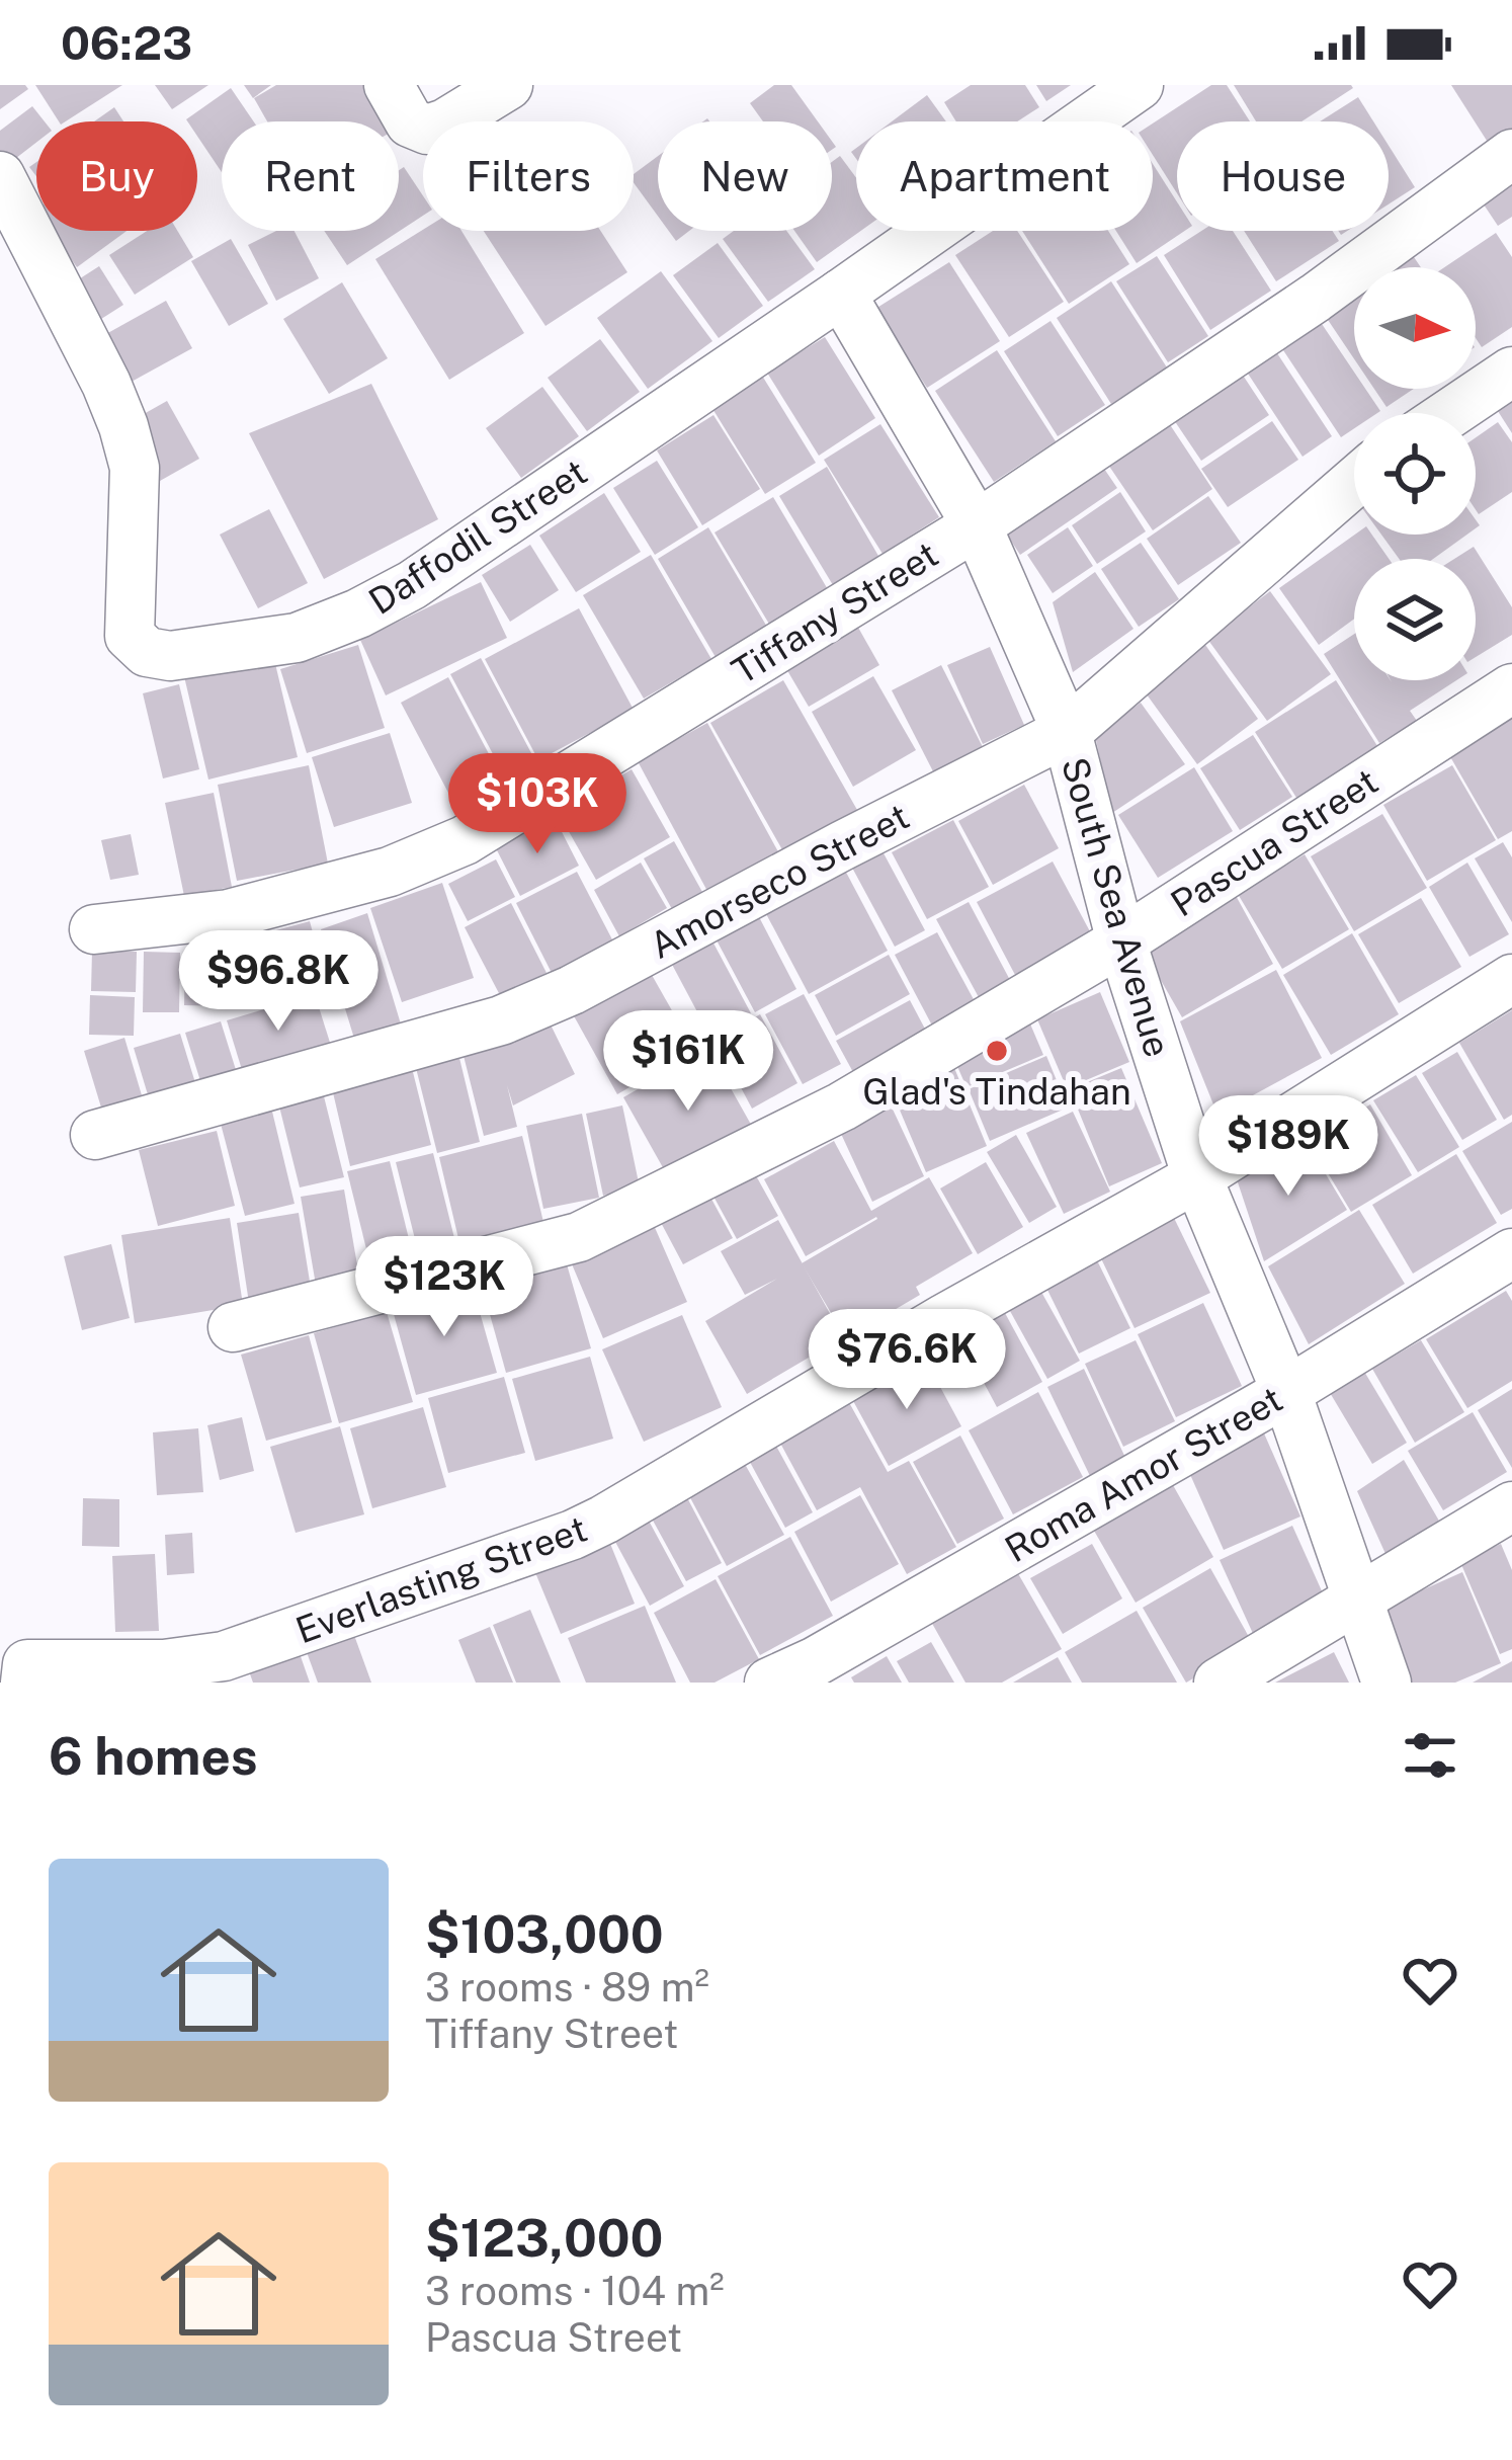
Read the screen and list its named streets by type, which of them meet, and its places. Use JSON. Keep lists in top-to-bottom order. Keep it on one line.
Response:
{"streets":{"street":["Daffodil Street","Tiffany Street","Pascua Street","Amorseco Street","South Sea Avenue","Roma Amor Street","Everlasting Street"]},"crossings":[["Daffodil Street","South Sea Avenue"],["Tiffany Street","South Sea Avenue"],["Pascua Street","South Sea Avenue"],["Amorseco Street","South Sea Avenue"],["South Sea Avenue","Roma Amor Street"],["South Sea Avenue","Everlasting Street"]],"places":["Glad's Tindahan"],"north":"right","page":{"status":"06:23","chip":["Buy","Rent","Filters","New","Apartment","House"],"price":["$103K","$96.8K","$161K","$189K","$123K","$76.6K"],"heading":"6 homes","list":[{"name":"$103,000","note":"3 rooms · 89 m² · Tiffany Street"},{"name":"$123,000","note":"3 rooms · 104 m² · Pascua Street"}]}}
